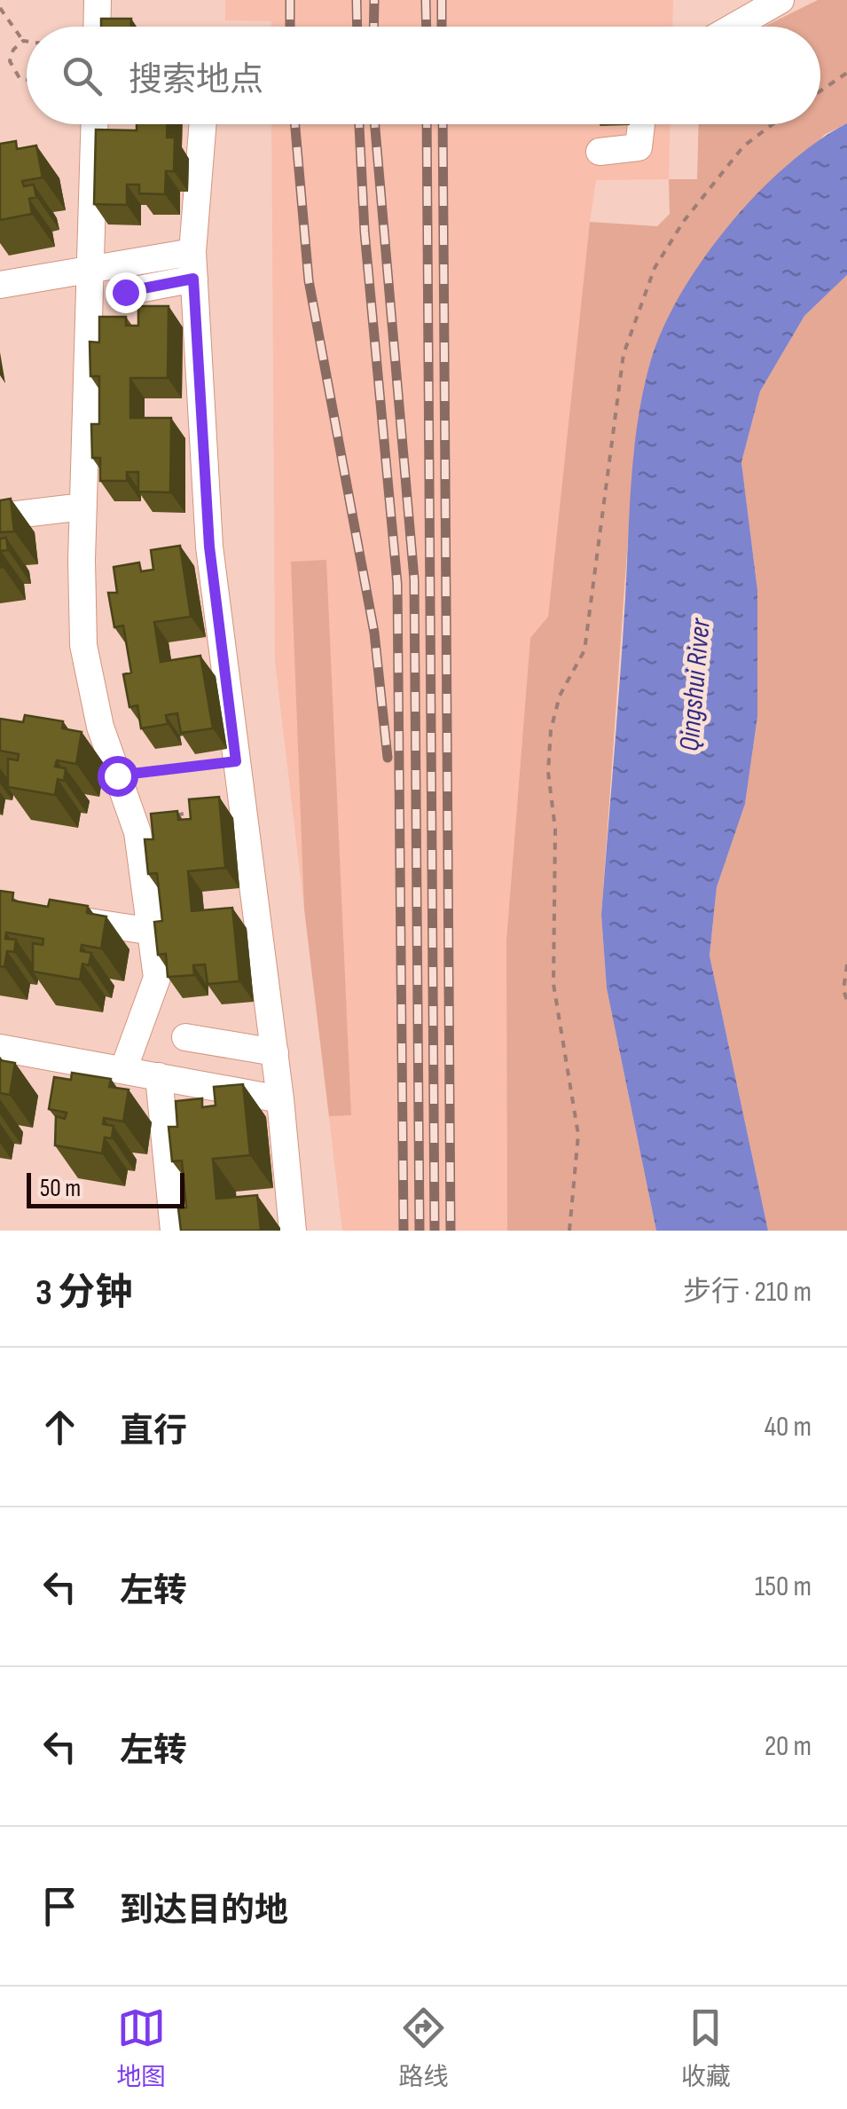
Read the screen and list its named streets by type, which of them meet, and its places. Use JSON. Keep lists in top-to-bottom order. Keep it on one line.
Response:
{"water":["Qingshui River"],"scale_bar":"50 m","page":{"search":"搜索地点","scale":"50 m","heading":["3 分钟","步行 · 210 m"],"list":[["直行","40 m"],["左转","150 m"],["左转","20 m"],"到达目的地"],"nav":["地图","路线","收藏"]}}
